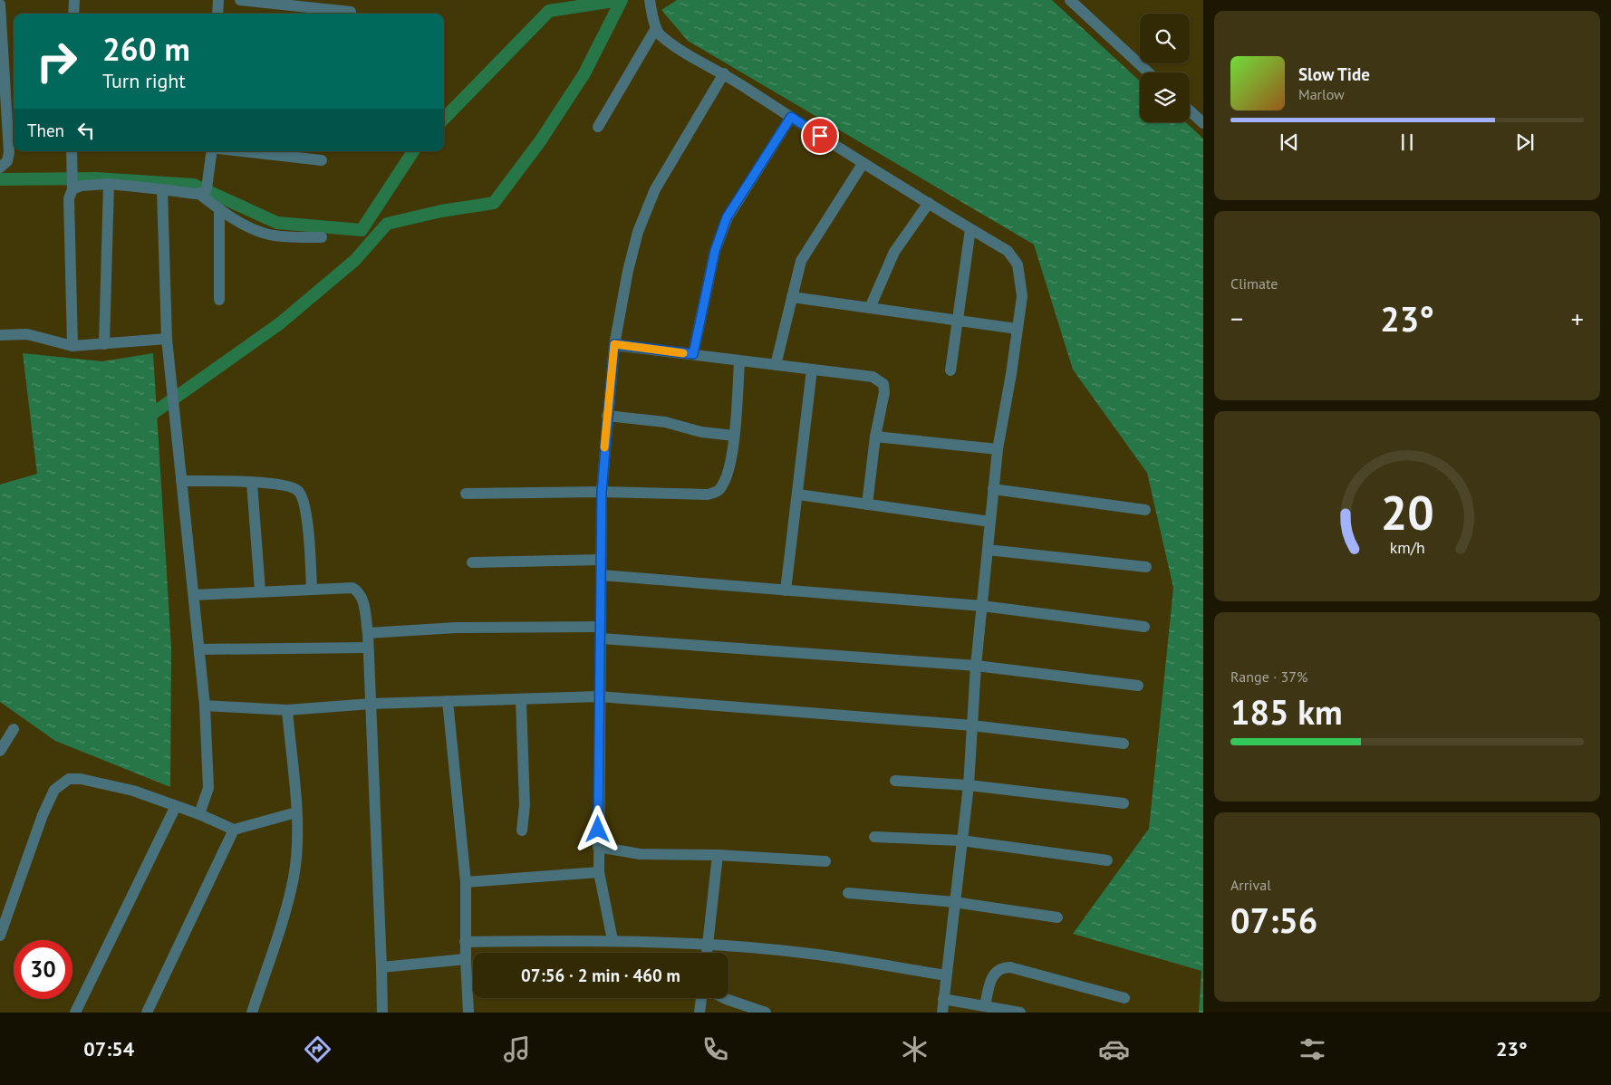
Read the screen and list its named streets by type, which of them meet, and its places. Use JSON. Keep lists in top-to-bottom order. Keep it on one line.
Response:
{"page":{"turn":["260 m","Turn right"],"song":["Slow Tide","Marlow"],"then":"Then","tile":["Climate",["Range · 37%","185 km"],["Arrival","07:56"]],"heat":["−","23°","+"],"limit":"30","trip":"07:56 · 2 min · 460 m","tabs":["07:54","23°"],"gauge":["20","km/h"]}}
